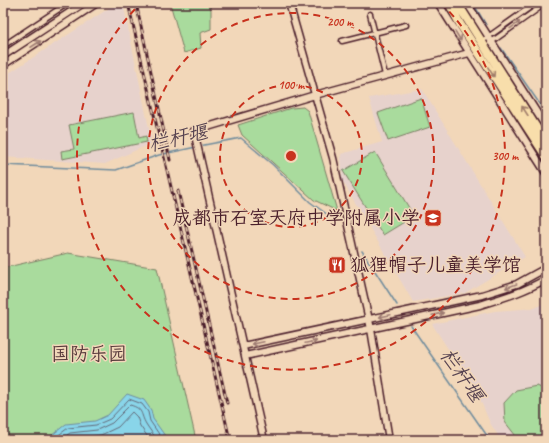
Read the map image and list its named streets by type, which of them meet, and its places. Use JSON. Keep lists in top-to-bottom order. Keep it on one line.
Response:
{"water":["栏杆堰"],"parks":["国防乐园"],"places":{"school or university":["成都市石室天府中学附属小学"],"restaurant":["狐狸帽子儿童美学馆"]},"rings":["200 m","100 m","300 m"]}
